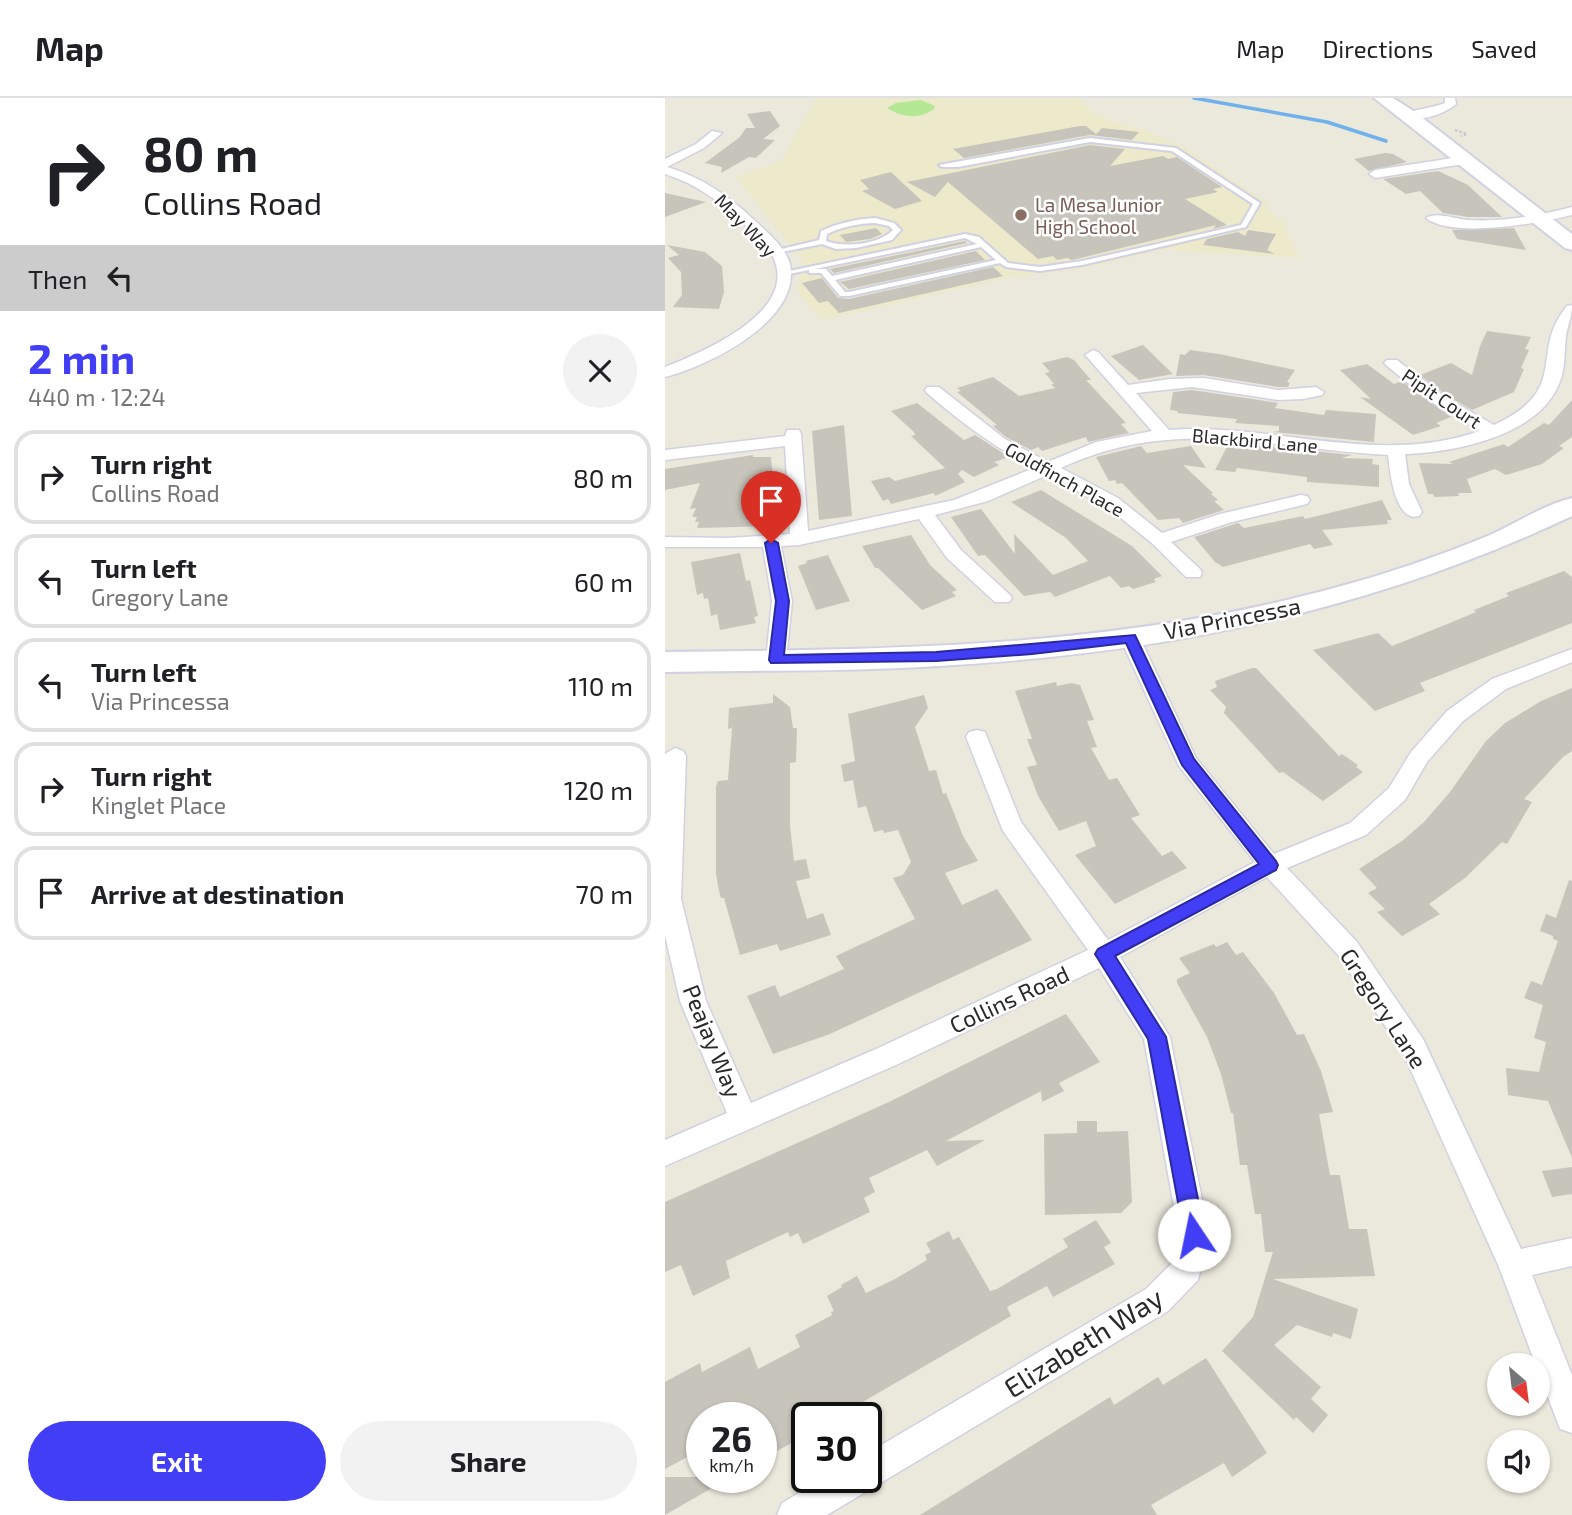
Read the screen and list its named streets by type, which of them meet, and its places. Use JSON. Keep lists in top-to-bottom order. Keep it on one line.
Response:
{"streets":{"street":["May Way","Pipit Court","Blackbird Lane","Goldfinch Place","Via Princessa","Collins Road","Gregory Lane","Peajay Way","Elizabeth Way"]},"crossings":[["Pipit Court","Blackbird Lane"],["Blackbird Lane","Goldfinch Place"],["Via Princessa","Gregory Lane"],["Collins Road","Gregory Lane"],["Collins Road","Peajay Way"],["Collins Road","Elizabeth Way"]],"places":["La Mesa Junior High School"],"north":"bottom right","page":{"header":"Map","nav":["Map","Directions","Saved"],"turn":["80 m","Collins Road"],"then":"Then","heading":["2 min","440 m · 12:24"],"list":[{"name":"Turn right","note":"Collins Road","value":"80 m"},{"name":"Turn left","note":"Gregory Lane","value":"60 m"},{"name":"Turn left","note":"Via Princessa","value":"110 m"},{"name":"Turn right","note":"Kinglet Place","value":"120 m"},{"name":"Arrive at destination","value":"70 m"}],"speed":"26 km/h","limit":"30","buttons":["Exit","Share"]}}
